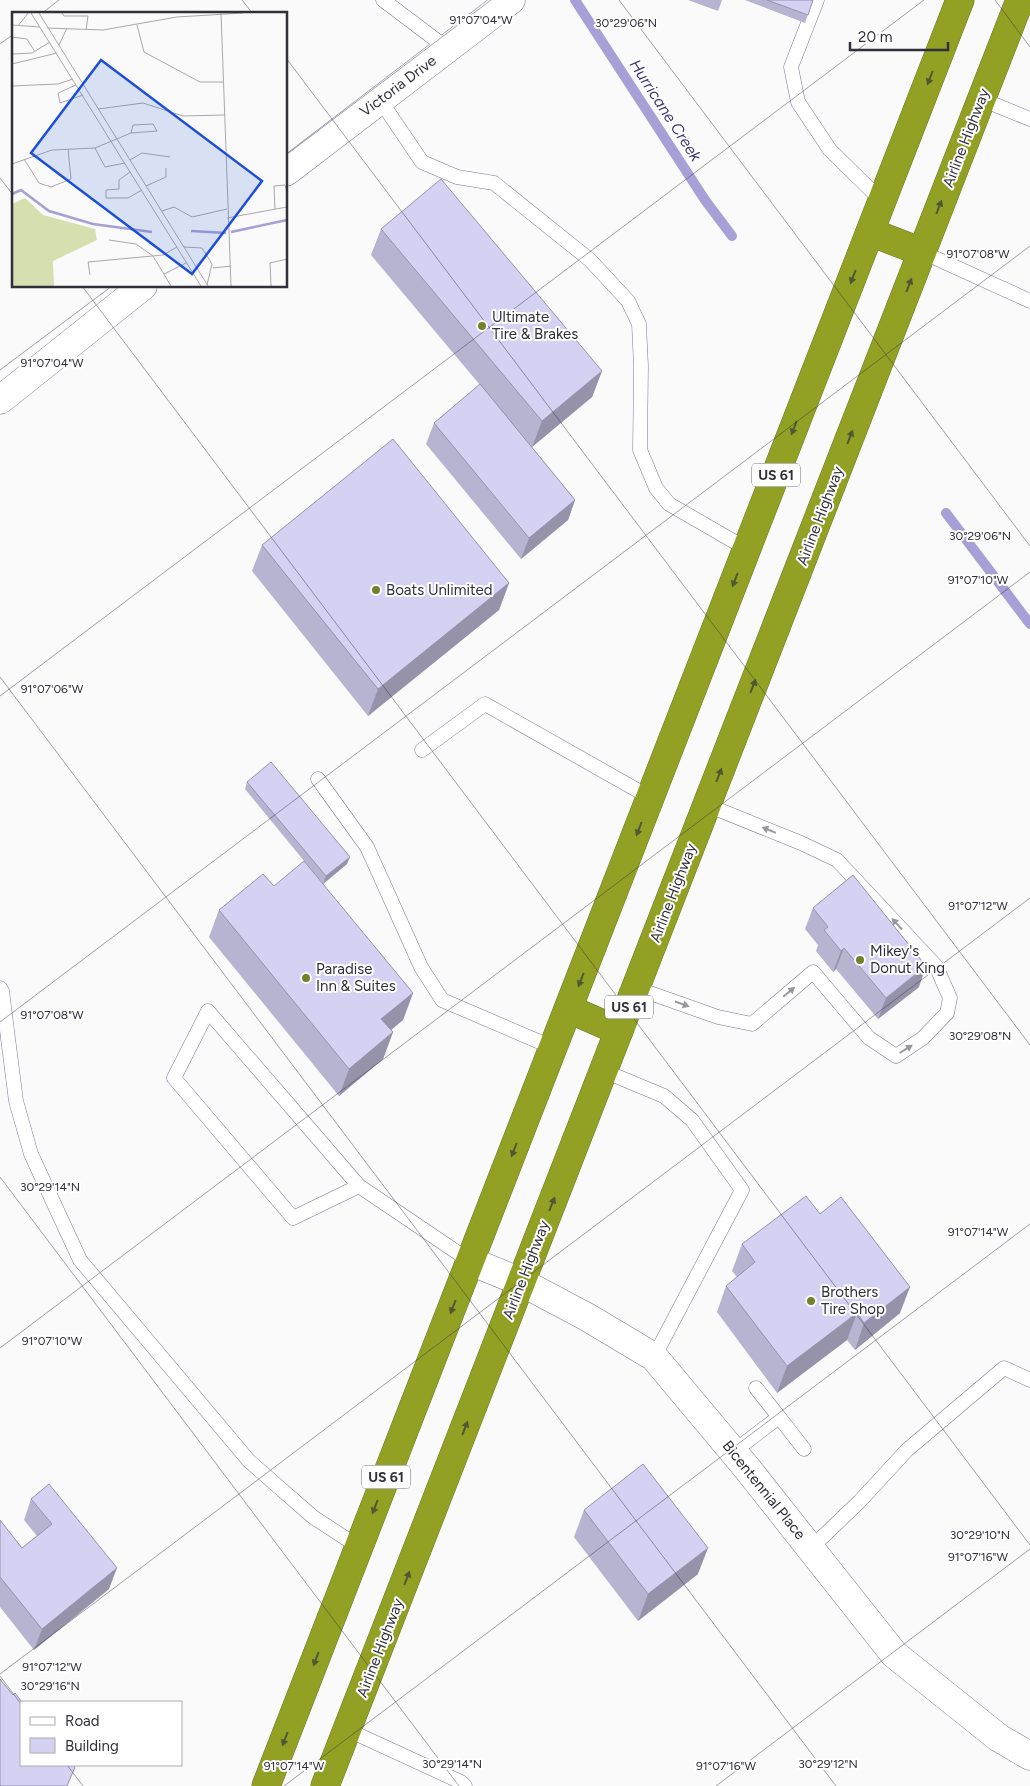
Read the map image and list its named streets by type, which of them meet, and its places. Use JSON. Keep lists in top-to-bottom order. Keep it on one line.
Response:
{"streets":{"highway":["Airline Highway","US 61"],"street":["Victoria Drive","Bicentennial Place"]},"crossings":[["Airline Highway","Bicentennial Place"],["US 61","Bicentennial Place"]],"water":["Hurricane Creek"],"places":["Ultimate Tire & Brakes","Boats Unlimited","Mikey's Donut King","Paradise Inn & Suites","Brothers Tire Shop"],"legend":["Road","Building"],"scale_bar":"20 m","coordinates":["91°07'04\"W","30°29'06\"N","91°07'08\"W","91°07'10\"W","91°07'06\"W","91°07'12\"W","30°29'08\"N","30°29'14\"N","91°07'14\"W","30°29'10\"N","91°07'16\"W","30°29'16\"N","30°29'12\"N"]}
